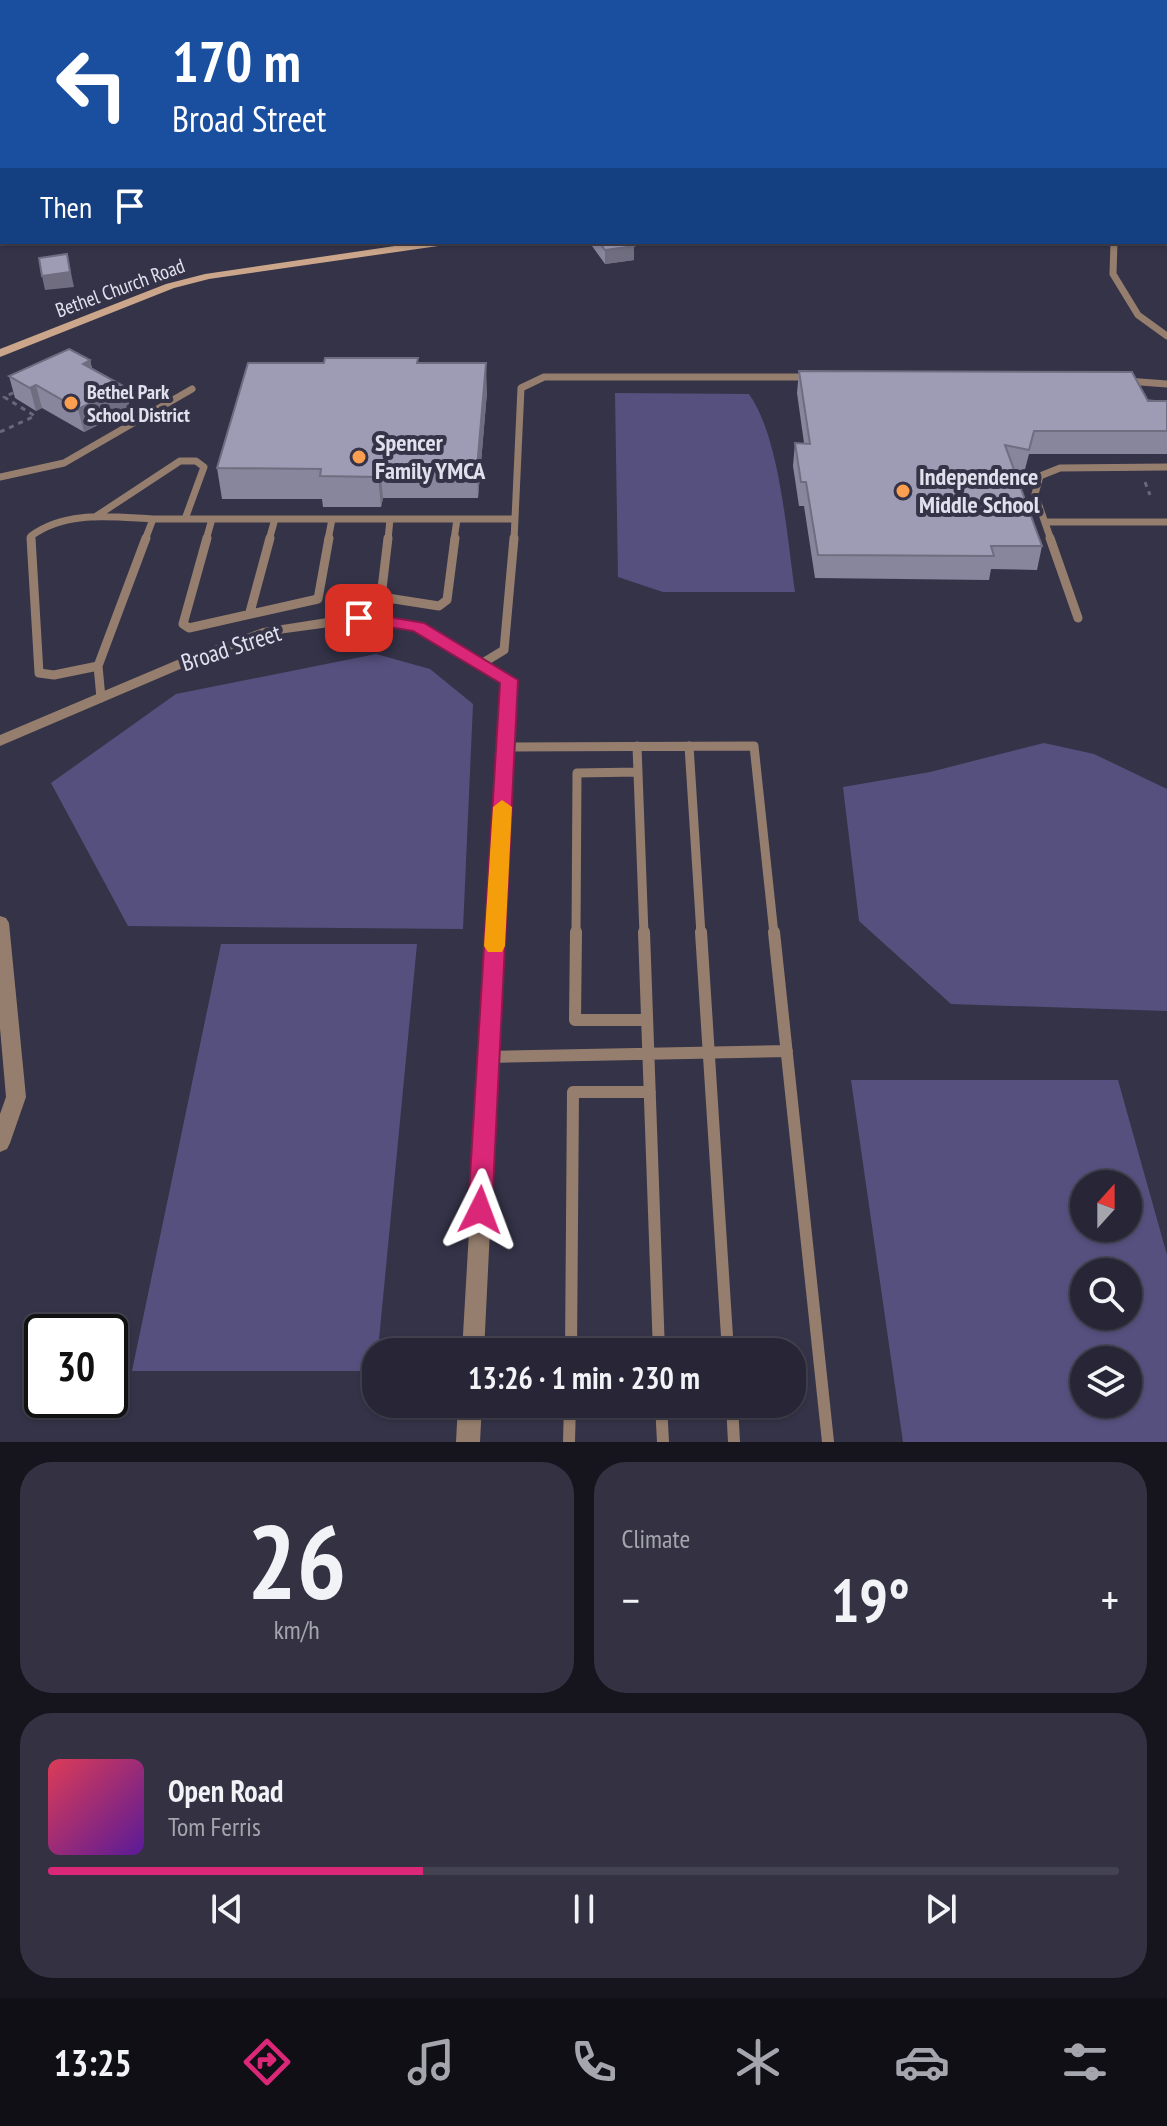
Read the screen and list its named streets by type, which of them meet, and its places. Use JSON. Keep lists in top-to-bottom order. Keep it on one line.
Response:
{"streets":{"street":["Bethel Church Road","Broad Street"]},"places":["Bethel Park School District","Spencer Family YMCA","Independence Middle School"],"north":"top","page":{"turn":["170 m","Broad Street"],"then":"Then","limit":"30","trip":"13:26 · 1 min · 230 m","tile":[["26","km/h"],"Climate"],"heat":["−","19°","+"],"song":["Open Road","Tom Ferris"],"tabs":"13:25"}}
